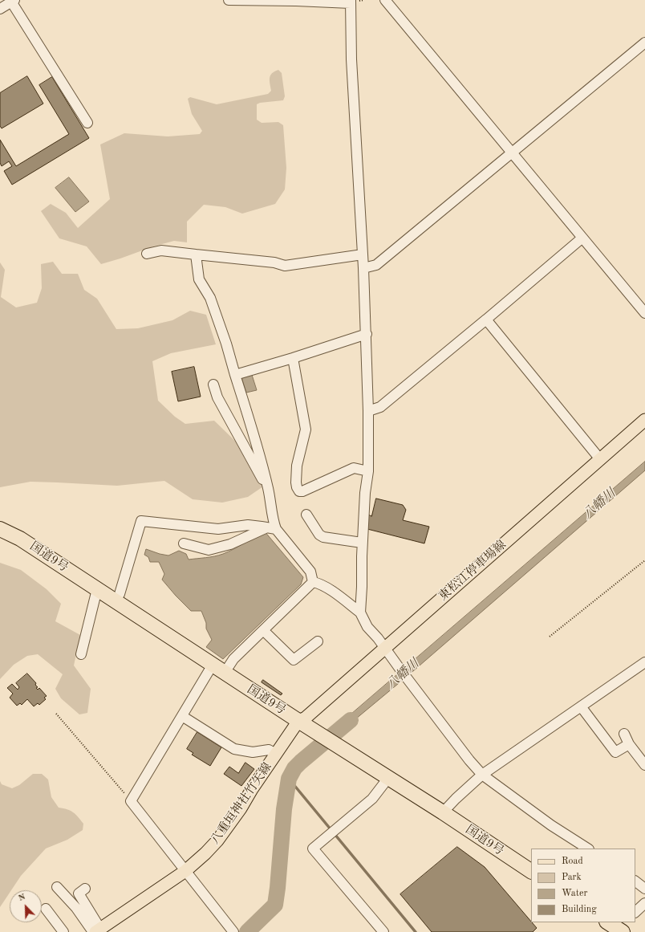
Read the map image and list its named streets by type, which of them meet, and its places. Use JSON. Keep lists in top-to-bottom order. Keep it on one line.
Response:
{"streets":{"highway":["国道9号"],"main road":["東松江停車場線","八重垣神社竹矢線"]},"crossings":[["国道9号","東松江停車場線"],["国道9号","八重垣神社竹矢線"],["東松江停車場線","八重垣神社竹矢線"]],"water":["八幡川"],"legend":["Road","Park","Water","Building"],"north":"top left"}
